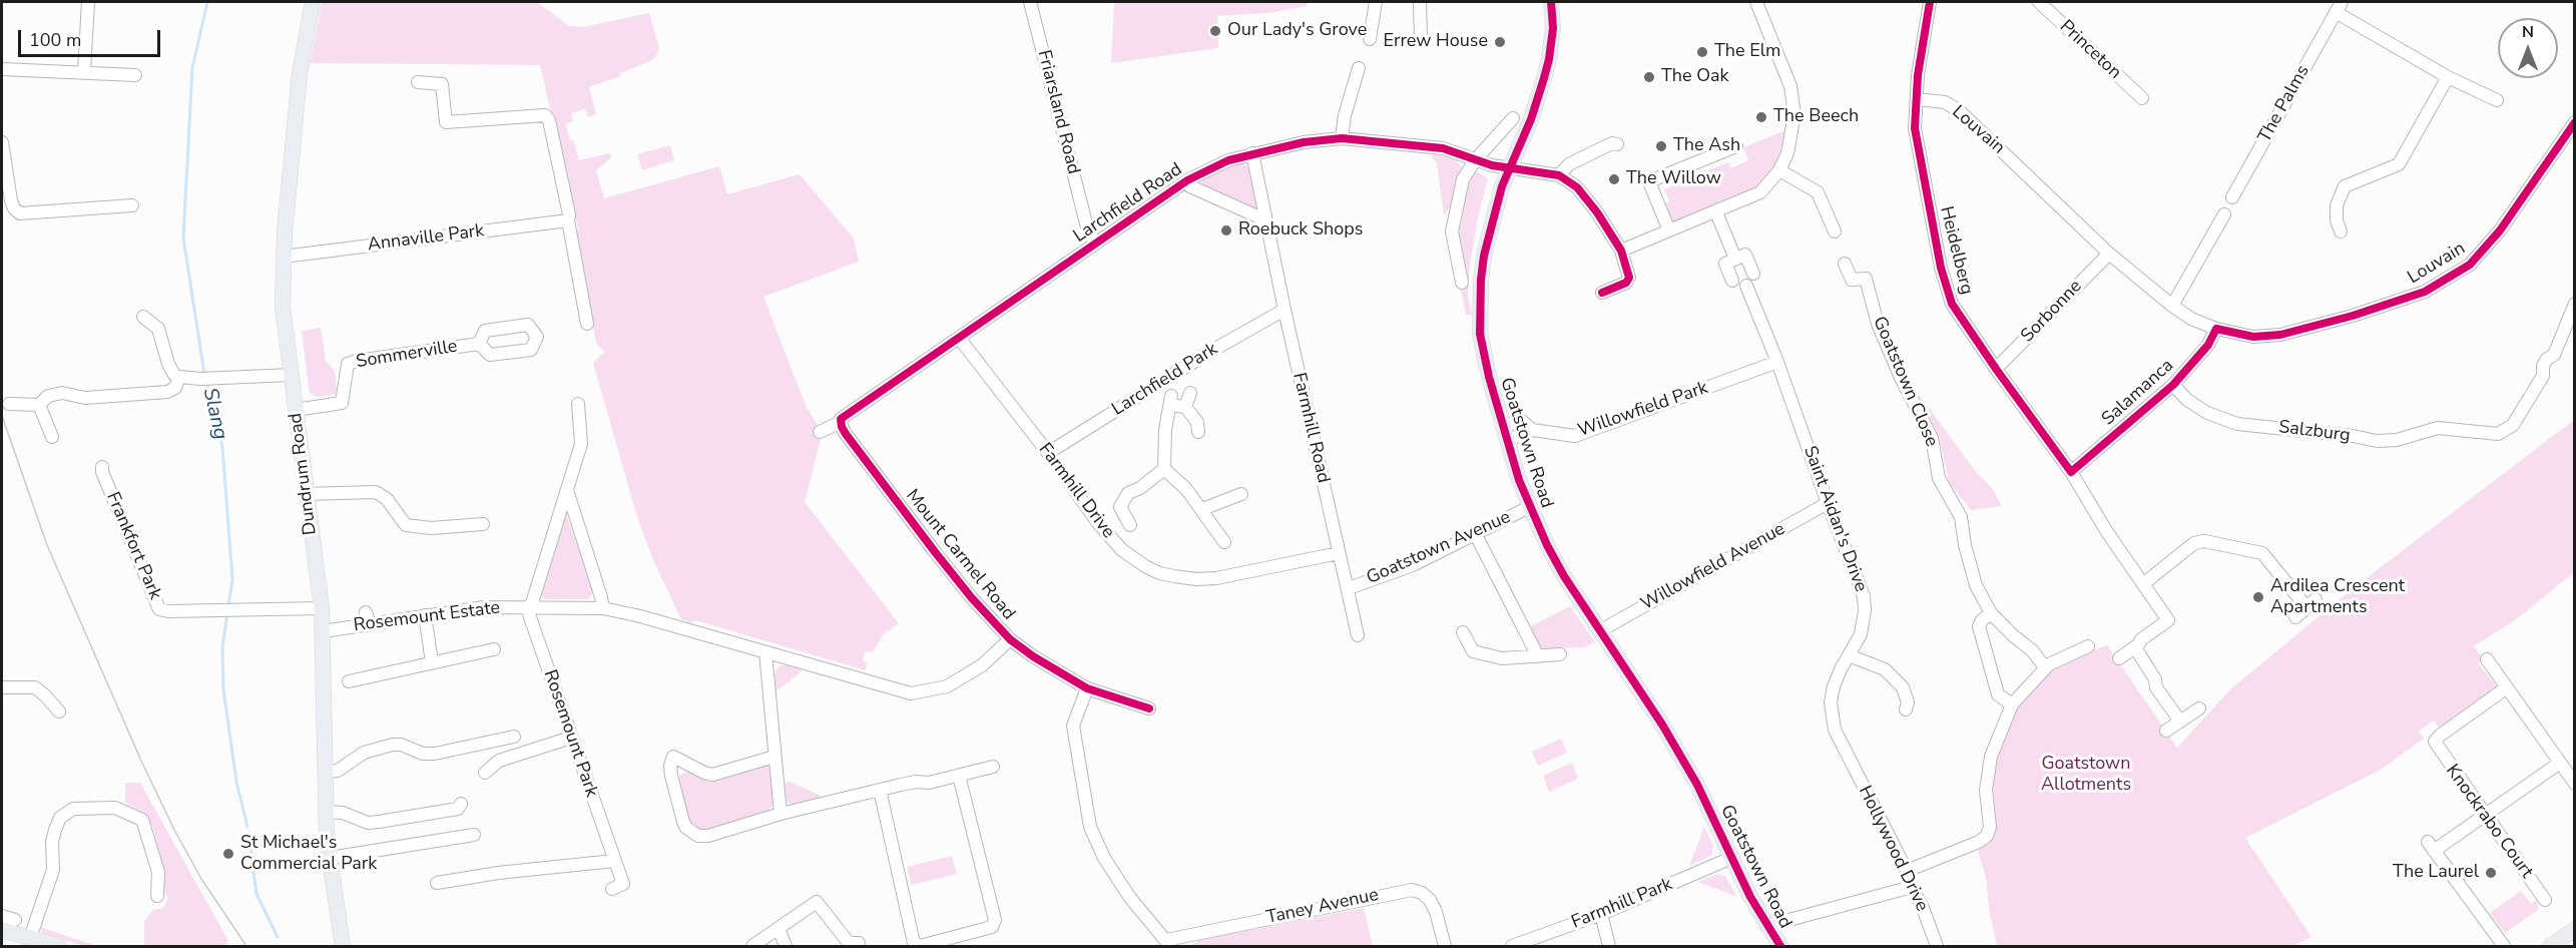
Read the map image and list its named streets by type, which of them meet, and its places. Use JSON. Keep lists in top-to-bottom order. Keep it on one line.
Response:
{"streets":{"main road":["Goatstown Road","Dundrum Road"],"street":["Princeton","The Palms","Friarsland Road","Louvain","Larchfield Road","Annaville Park","Heidelberg","Sorbonne","Sommerville","Larchfield Park","Goatstown Close","Salamanca","Willowfield Park","Farmhill Road","Salzburg","Farmhill Drive","Saint Aidan's Drive","Frankfort Park","Goatstown Avenue","Mount Carmel Road","Willowfield Avenue","Rosemount Estate","Rosemount Park","Knockrabo Court","Hollywood Drive","Farmhill Park","Taney Avenue"]},"crossings":[["Friarsland Road","Larchfield Road"],["Louvain","Heidelberg"],["Louvain","Sorbonne"],["Louvain","Salamanca"],["Larchfield Road","Farmhill Road"],["Larchfield Road","Goatstown Road"],["Larchfield Road","Farmhill Drive"],["Larchfield Road","Mount Carmel Road"],["Annaville Park","Dundrum Road"],["Heidelberg","Sorbonne"],["Heidelberg","Salamanca"],["Sommerville","Dundrum Road"],["Larchfield Park","Farmhill Road"],["Larchfield Park","Farmhill Drive"],["Salamanca","Salzburg"],["Willowfield Park","Goatstown Road"],["Willowfield Park","Saint Aidan's Drive"],["Farmhill Road","Farmhill Drive"],["Farmhill Road","Goatstown Avenue"],["Goatstown Road","Goatstown Avenue"],["Goatstown Road","Willowfield Avenue"],["Goatstown Road","Farmhill Park"],["Dundrum Road","Frankfort Park"],["Dundrum Road","Rosemount Estate"],["Saint Aidan's Drive","Willowfield Avenue"],["Saint Aidan's Drive","Hollywood Drive"],["Mount Carmel Road","Rosemount Estate"],["Rosemount Estate","Rosemount Park"]],"water":["Slang"],"parks":["Goatstown Allotments"],"places":["Our Lady's Grove","Errew House","The Elm","The Oak","The Beech","The Ash","The Willow","Roebuck Shops","Ardilea Crescent Apartments","St Michael's Commercial Park","The Laurel"],"scale_bar":"100 m","north":"top"}
